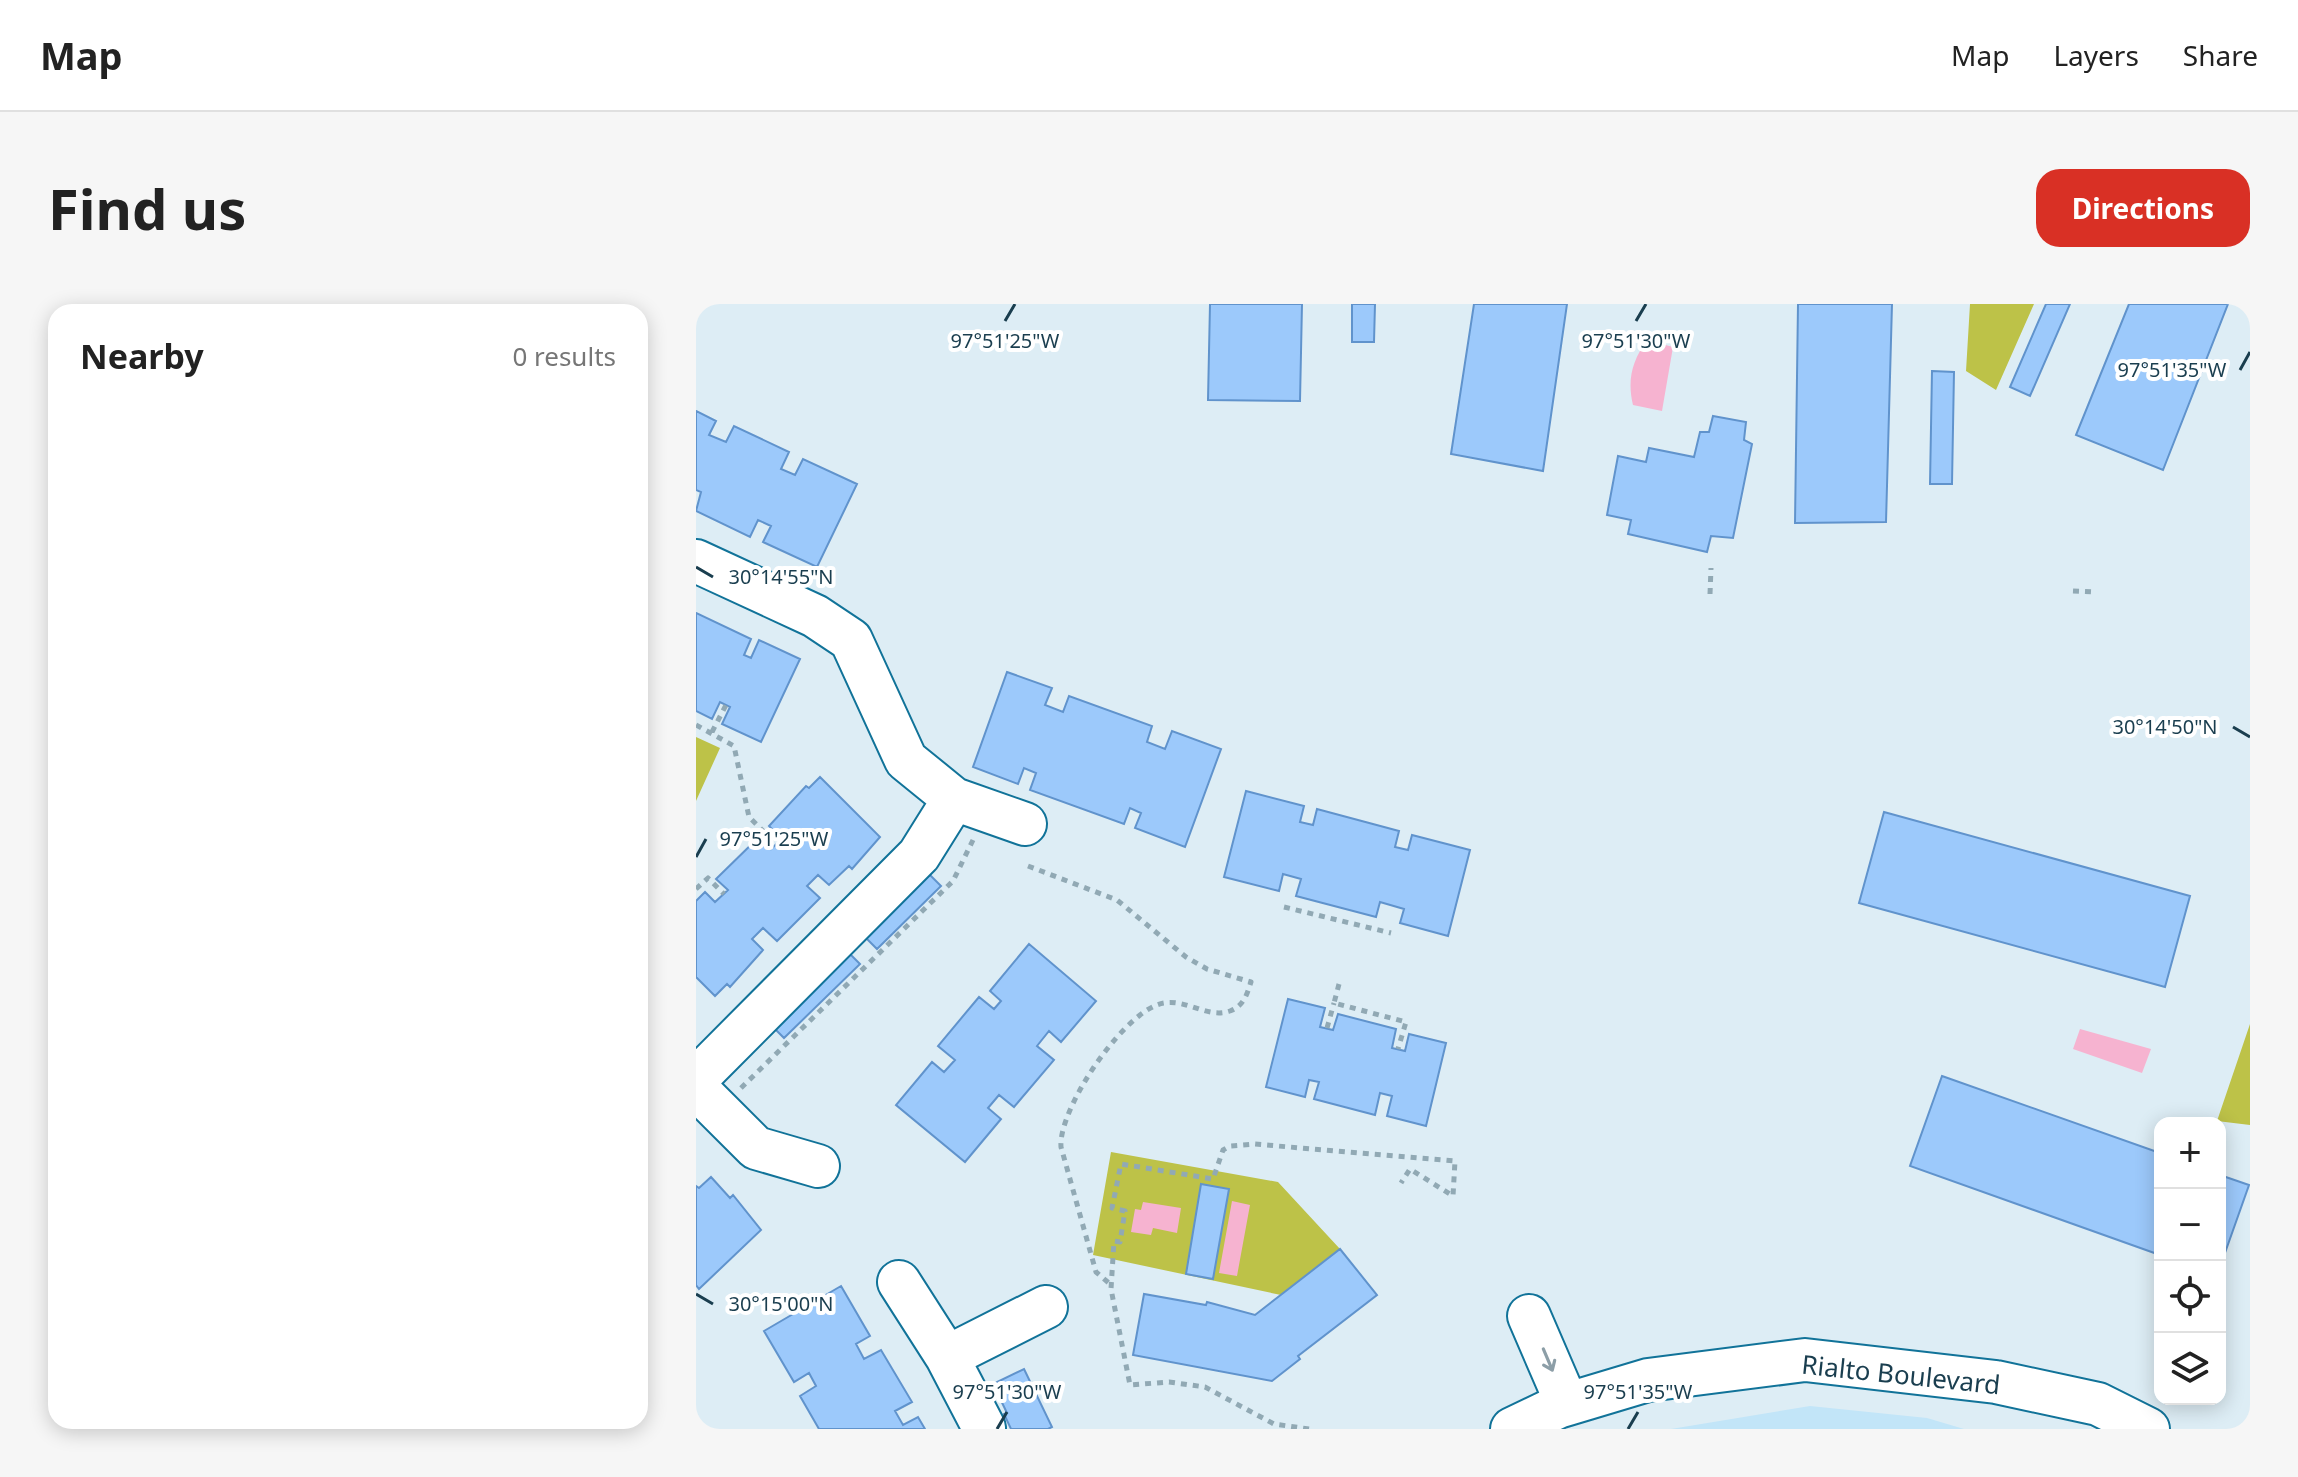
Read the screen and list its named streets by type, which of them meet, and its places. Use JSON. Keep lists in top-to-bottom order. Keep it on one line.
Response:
{"streets":{"street":["Rialto Boulevard"]},"page":{"header":"Map","nav":["Map","Layers","Share"],"buttons":"Directions","title":"Find us","heading":["Nearby","0 results"],"map_buttons":["+","−"]},"coordinates":["97°51'30\"W","97°51'25\"W","97°51'35\"W","30°14'55\"N","30°14'50\"N","30°15'00\"N"]}
